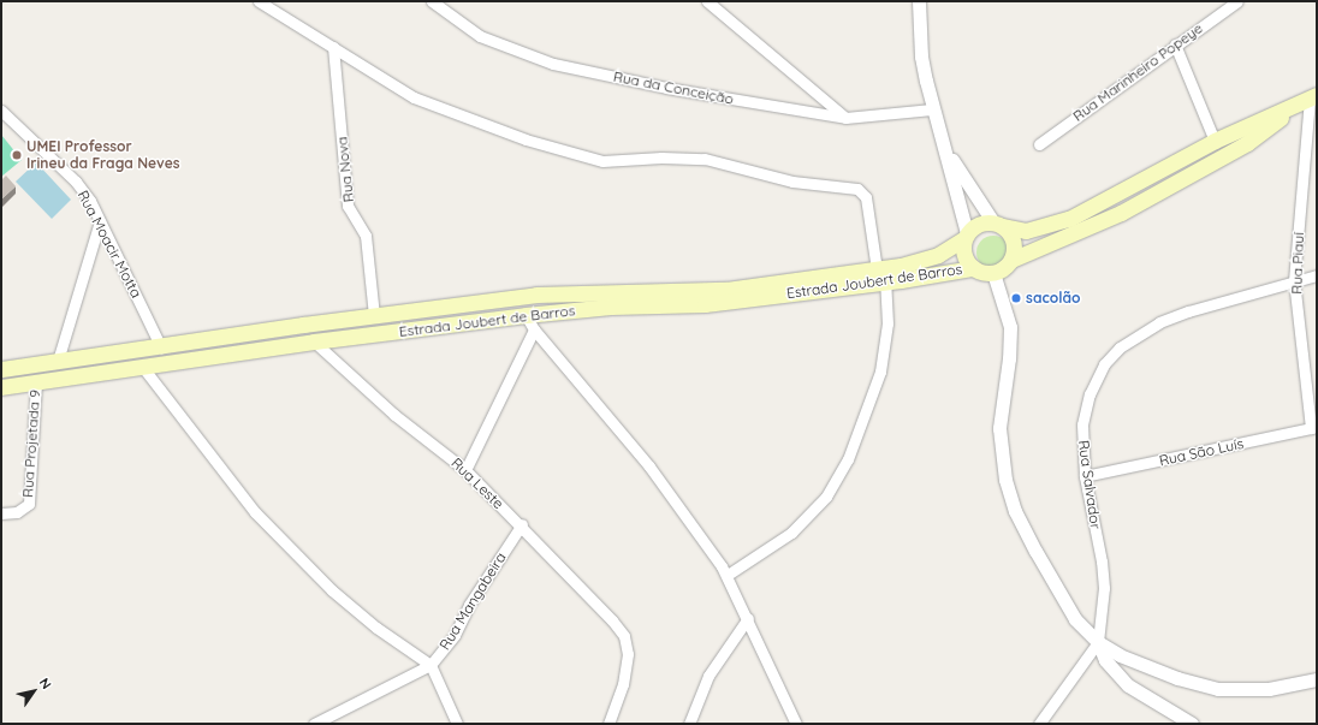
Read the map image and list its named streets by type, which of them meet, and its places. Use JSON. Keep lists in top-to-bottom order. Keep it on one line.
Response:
{"streets":{"main road":["Estrada Joubert de Barros"],"street":["Rua Marinheiro Popeye","Rua da Conceição","Rua Nova","Rua Moacir Motta","Rua Piauí","Rua Projetada 9","Rua São Luís","Rua Leste","Rua Salvador","Rua Mangabeira"]},"crossings":[["Rua Nova","Estrada Joubert de Barros"],["Rua Moacir Motta","Estrada Joubert de Barros"],["Rua Piauí","Rua São Luís"],["Rua Piauí","Rua Salvador"],["Estrada Joubert de Barros","Rua Projetada 9"],["Estrada Joubert de Barros","Rua Leste"],["Rua São Luís","Rua Salvador"],["Rua Leste","Rua Mangabeira"]],"places":["UMEI Professor Irineu da Fraga Neves","sacolão"],"north":"top right"}
